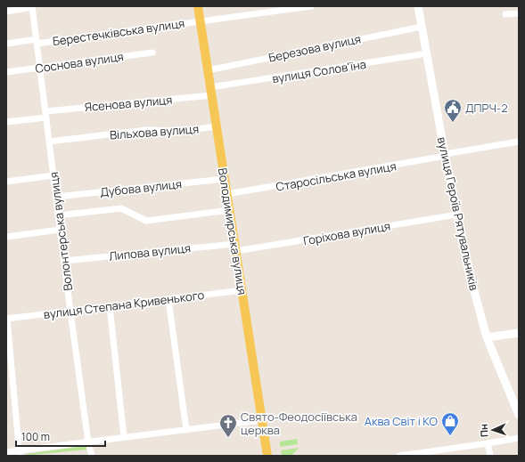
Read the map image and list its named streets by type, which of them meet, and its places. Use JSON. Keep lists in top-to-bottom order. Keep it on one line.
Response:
{"streets":{"main road":["Володимирська вулиця"],"street":["Берестечківська вулиця","Березова вулиця","Соснова вулиця","вулиця Солов'їна","Ясенова вулиця","Вільхова вулиця","Старосільська вулиця","Дубова вулиця","вулиця Героїв Рятувальників","Волонтерська вулиця","Горіхова вулиця","Липова вулиця","вулиця Степана Кривенького"]},"crossings":[["Берестечківська вулиця","Волонтерська вулиця"],["Берестечківська вулиця","Володимирська вулиця"],["Березова вулиця","вулиця Героїв Рятувальників"],["Березова вулиця","Володимирська вулиця"],["Соснова вулиця","Волонтерська вулиця"],["вулиця Солов'їна","Ясенова вулиця"],["вулиця Солов'їна","вулиця Героїв Рятувальників"],["вулиця Солов'їна","Володимирська вулиця"],["Ясенова вулиця","Волонтерська вулиця"],["Ясенова вулиця","Володимирська вулиця"],["Вільхова вулиця","Волонтерська вулиця"],["Вільхова вулиця","Володимирська вулиця"],["Старосільська вулиця","вулиця Героїв Рятувальників"],["Старосільська вулиця","Володимирська вулиця"],["Дубова вулиця","Волонтерська вулиця"],["Дубова вулиця","Володимирська вулиця"],["вулиця Героїв Рятувальників","Горіхова вулиця"],["Волонтерська вулиця","Липова вулиця"],["Волонтерська вулиця","вулиця Степана Кривенького"],["Володимирська вулиця","Горіхова вулиця"],["Володимирська вулиця","Липова вулиця"],["Володимирська вулиця","вулиця Степана Кривенького"],["Горіхова вулиця","Липова вулиця"]],"places":{"public building":["ДПРЧ-2"],"shop":["Аква Світ і КО"],"church":["Свято-Феодосіївська церква"]},"scale_bar":"100 m","north":"left"}
